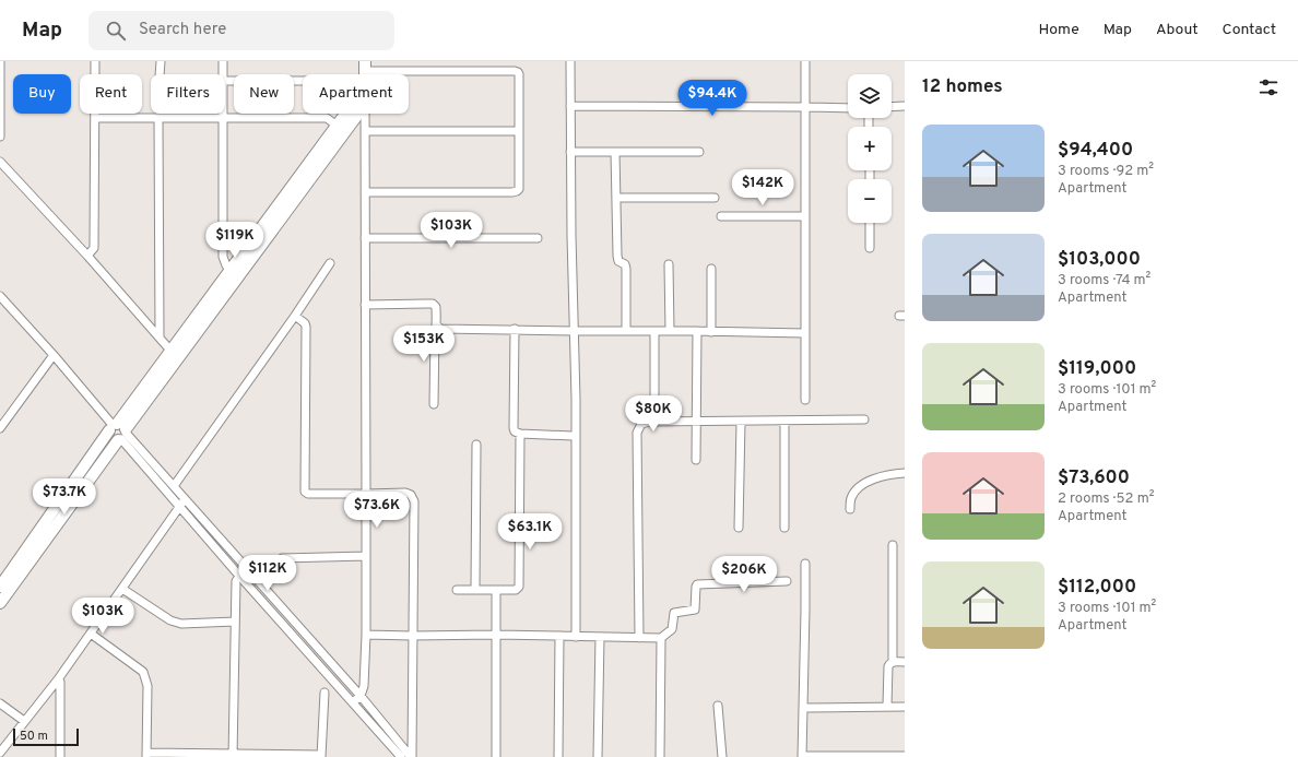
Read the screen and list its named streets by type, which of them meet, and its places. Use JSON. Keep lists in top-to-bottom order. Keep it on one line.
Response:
{"scale_bar":"50 m","page":{"header":"Map","search":"Search here","nav":["Home","Map","About","Contact"],"heading":"12 homes","map_buttons":["+","−"],"chip":["Buy","Rent","Filters","New","Apartment"],"price":["$94.4K","$142K","$103K","$119K","$153K","$80K","$73.7K","$73.6K","$63.1K","$112K","$206K","$103K"],"list":[{"name":"$94,400","note":"3 rooms · 92 m² · Apartment"},{"name":"$103,000","note":"3 rooms · 74 m² · Apartment"},{"name":"$119,000","note":"3 rooms · 101 m² · Apartment"},{"name":"$73,600","note":"2 rooms · 52 m² · Apartment"},{"name":"$112,000","note":"3 rooms · 101 m² · Apartment"}],"scale":"50 m"}}
